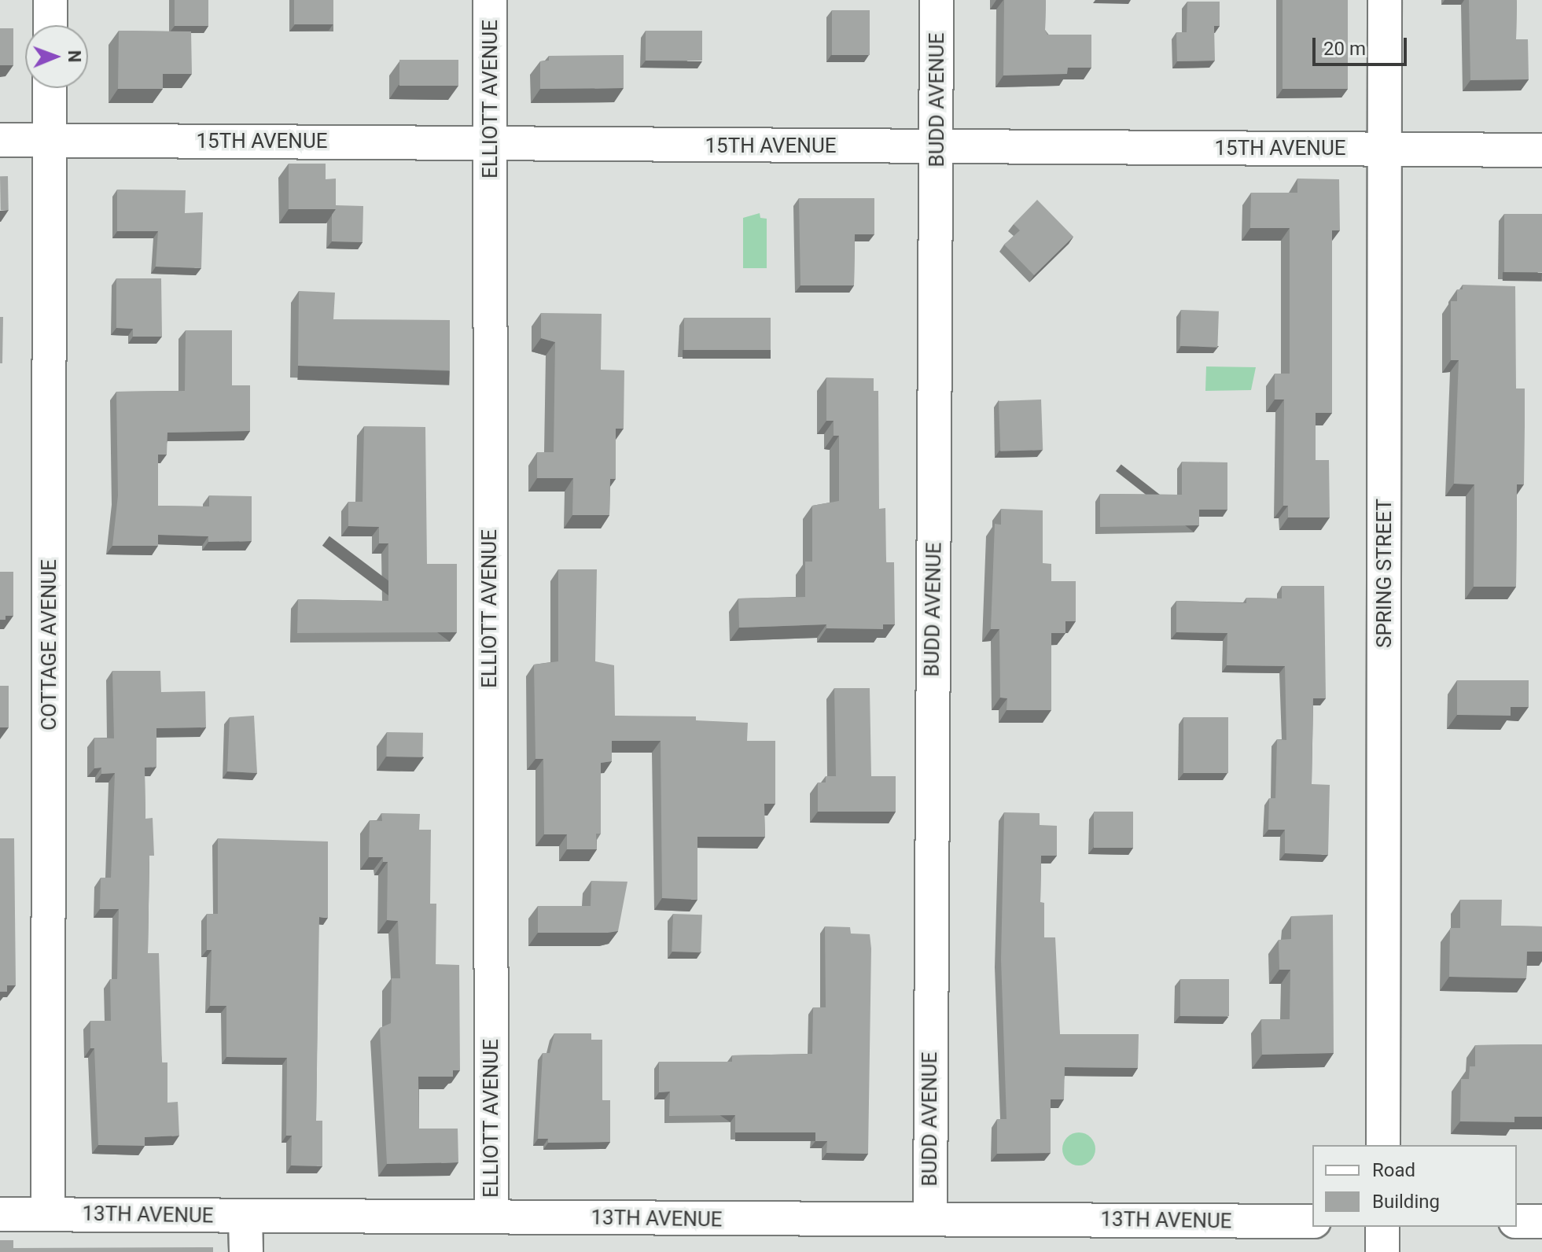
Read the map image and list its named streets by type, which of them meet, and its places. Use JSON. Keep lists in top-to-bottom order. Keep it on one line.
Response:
{"streets":{"street":["ELLIOTT AVENUE","BUDD AVENUE","15TH AVENUE","SPRING STREET","COTTAGE AVENUE","13TH AVENUE"]},"crossings":[["ELLIOTT AVENUE","15TH AVENUE"],["ELLIOTT AVENUE","13TH AVENUE"],["BUDD AVENUE","15TH AVENUE"],["BUDD AVENUE","13TH AVENUE"],["15TH AVENUE","SPRING STREET"],["15TH AVENUE","COTTAGE AVENUE"],["COTTAGE AVENUE","13TH AVENUE"]],"legend":["Road","Building"],"scale_bar":"20 m","north":"right"}
